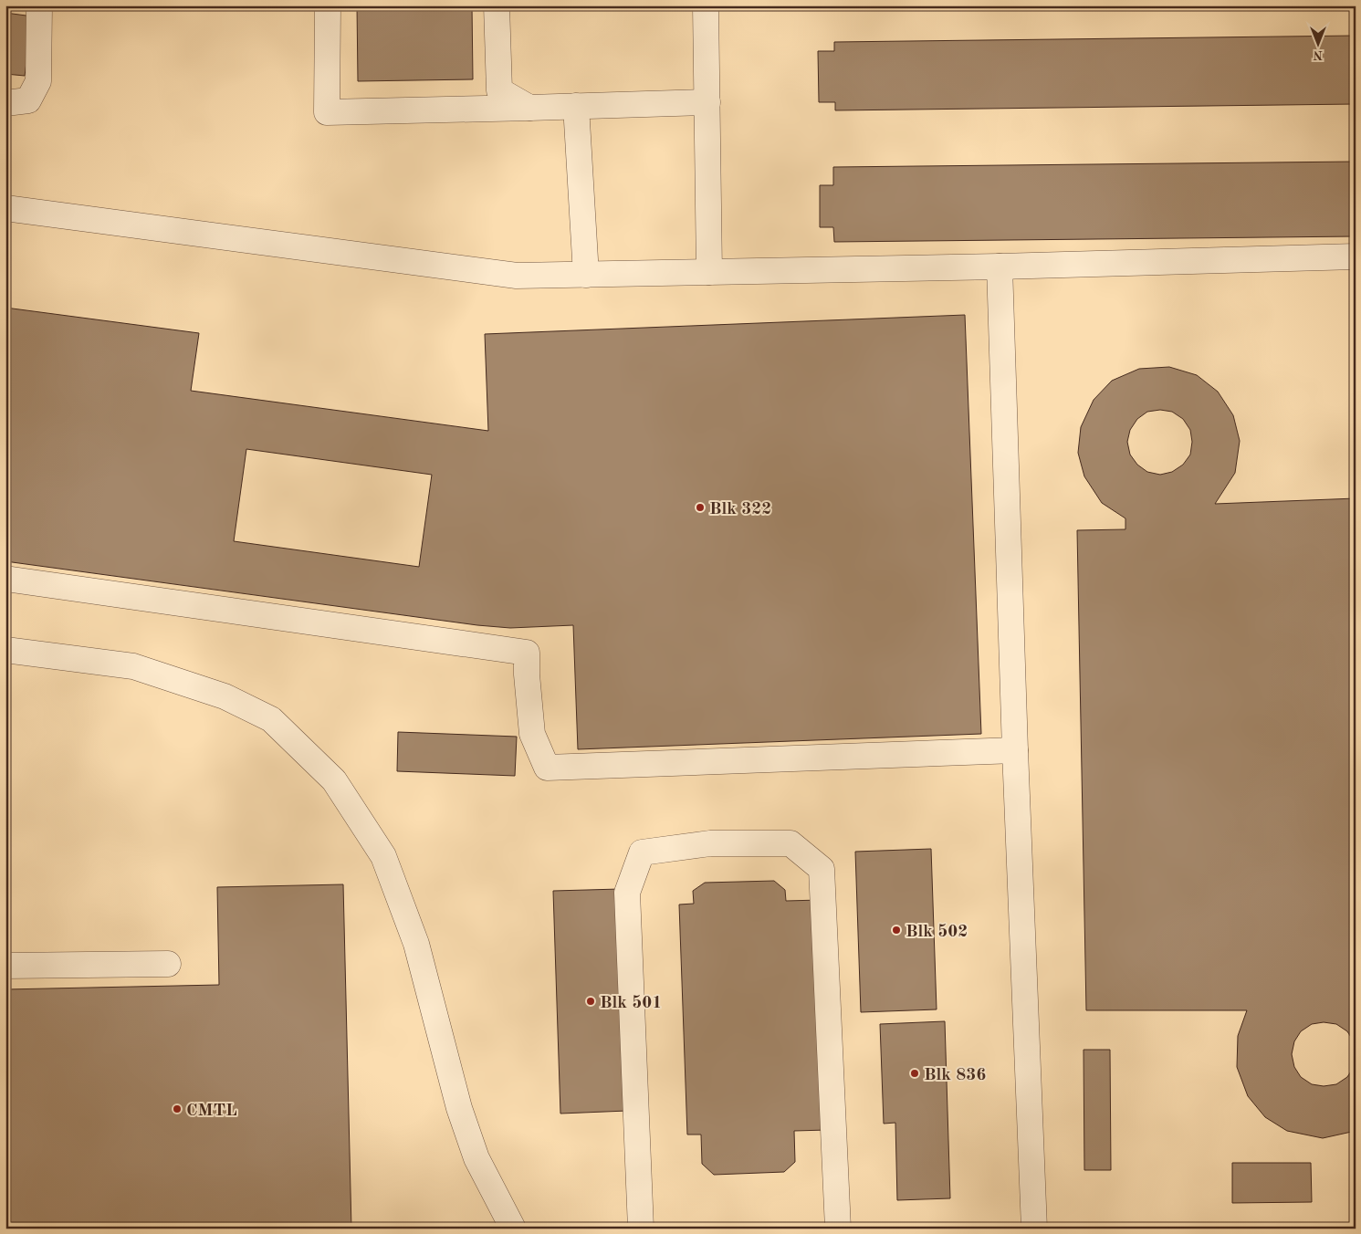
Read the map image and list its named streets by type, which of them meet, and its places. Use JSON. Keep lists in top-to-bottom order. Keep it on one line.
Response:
{"places":["Blk 322","Blk 502","Blk 501","Blk 836","CMTL"],"north":"bottom"}
